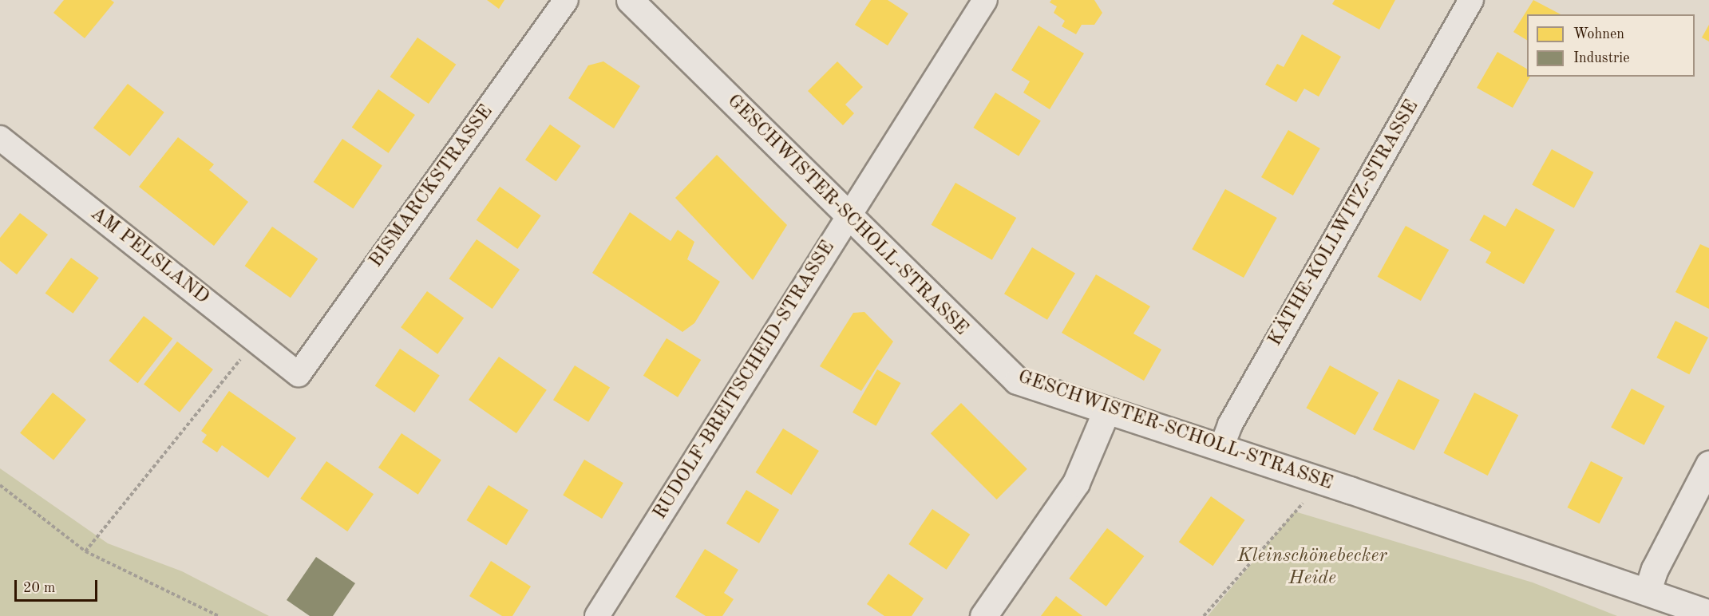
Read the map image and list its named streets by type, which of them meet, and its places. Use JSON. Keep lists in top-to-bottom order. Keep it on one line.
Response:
{"streets":{"street":["BISMARCKSTRASSE","GESCHWISTER-SCHOLL-STRASSE","KÄTHE-KOLLWITZ-STRASSE","AM PELSLAND","RUDOLF-BREITSCHEID-STRASSE"]},"crossings":[["BISMARCKSTRASSE","AM PELSLAND"],["GESCHWISTER-SCHOLL-STRASSE","KÄTHE-KOLLWITZ-STRASSE"],["GESCHWISTER-SCHOLL-STRASSE","RUDOLF-BREITSCHEID-STRASSE"]],"parks":["Kleinschönebecker Heide"],"legend":["Wohnen","Industrie"],"scale_bar":"20 m"}
